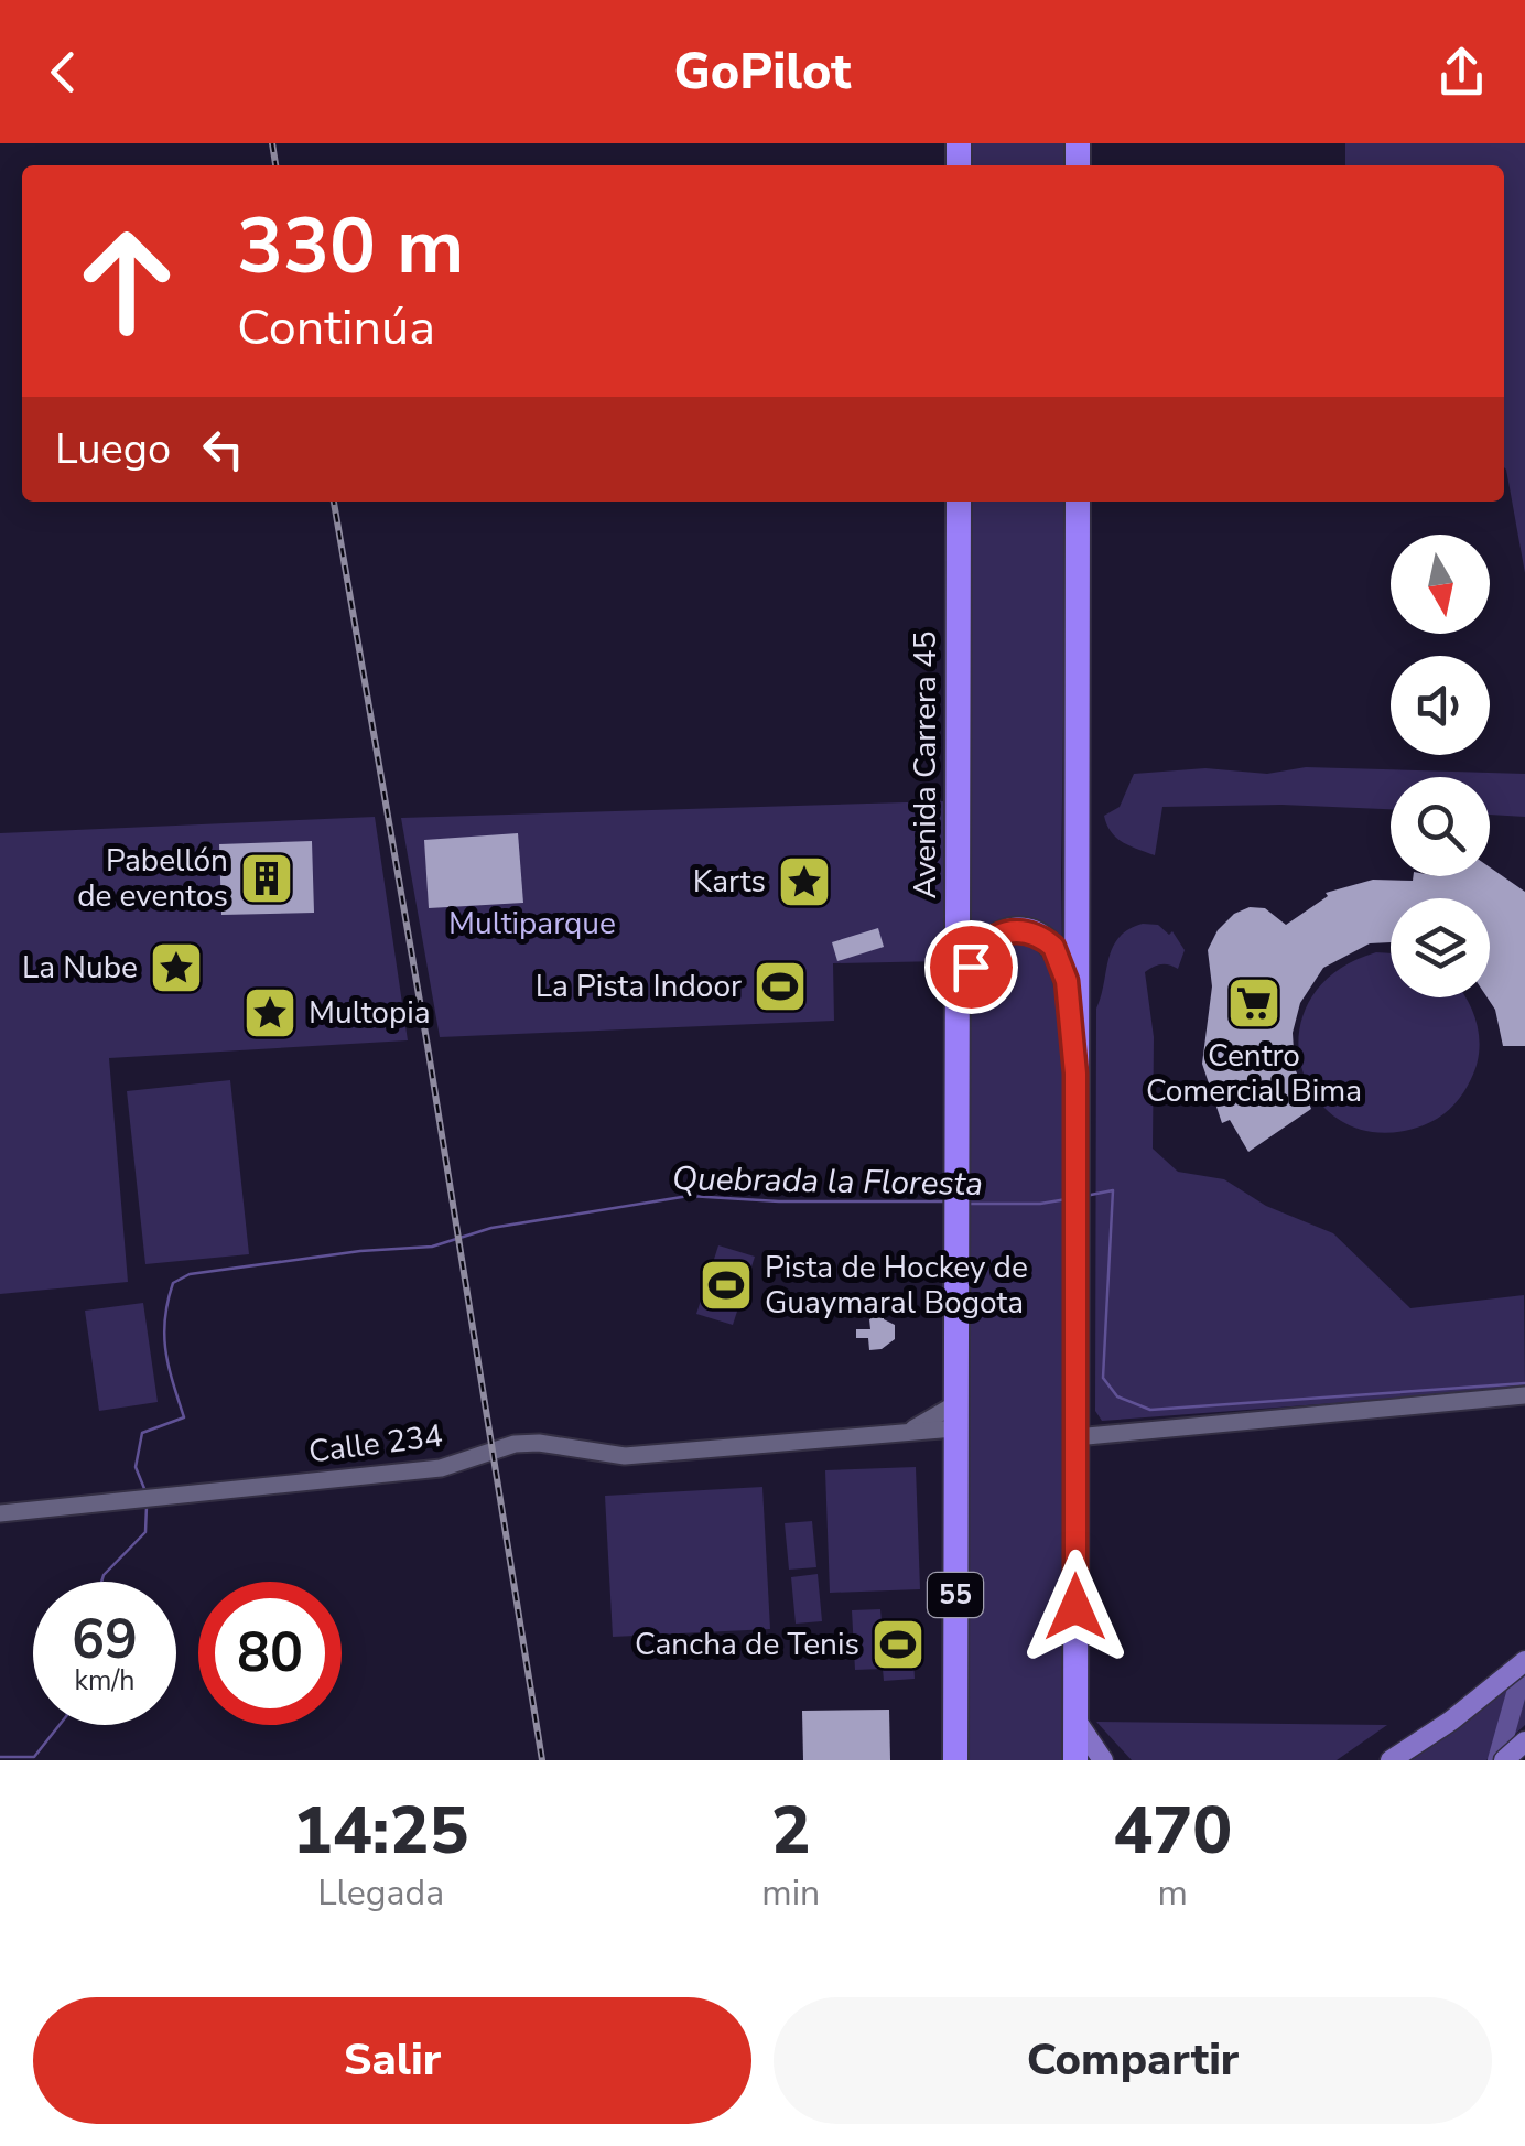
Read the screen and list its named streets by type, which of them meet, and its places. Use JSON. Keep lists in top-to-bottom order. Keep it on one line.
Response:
{"streets":{"highway":["Avenida Carrera 45","55"],"street":["Calle 234"]},"crossings":[["Avenida Carrera 45","Calle 234"]],"water":["Quebrada la Floresta"],"parks":["Multiparque"],"places":{"building":["Pabellón de eventos"],"place":["Karts","La Nube","Multopia"],"sports":["La Pista Indoor","Pista de Hockey de Guaymaral Bogota","Cancha de Tenis"],"supermarket":["Centro Comercial Bima"]},"north":"bottom","page":{"header":"GoPilot","turn":["330 m","Continúa"],"then":"Luego","speed":"69 km/h","limit":"80","eta":["14:25","Llegada","2","min","470","m"],"buttons":["Salir","Compartir"]}}
